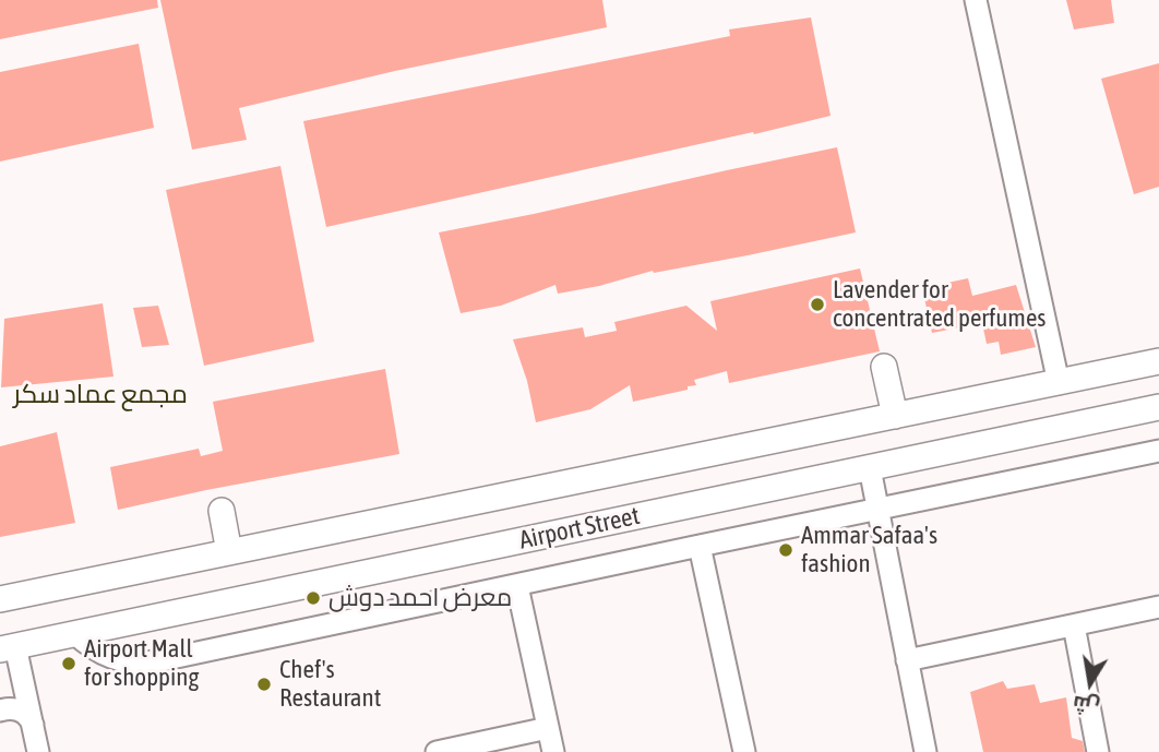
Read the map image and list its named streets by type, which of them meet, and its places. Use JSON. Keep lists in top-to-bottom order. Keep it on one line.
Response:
{"streets":{"main road":["Airport Street"]},"districts":["مجمع عماد سكر"],"places":["Lavender for concentrated perfumes","Ammar Safaa's fashion","معرض احمد دوش","Airport Mall for shopping","Chef's Restaurant"],"north":"bottom"}
